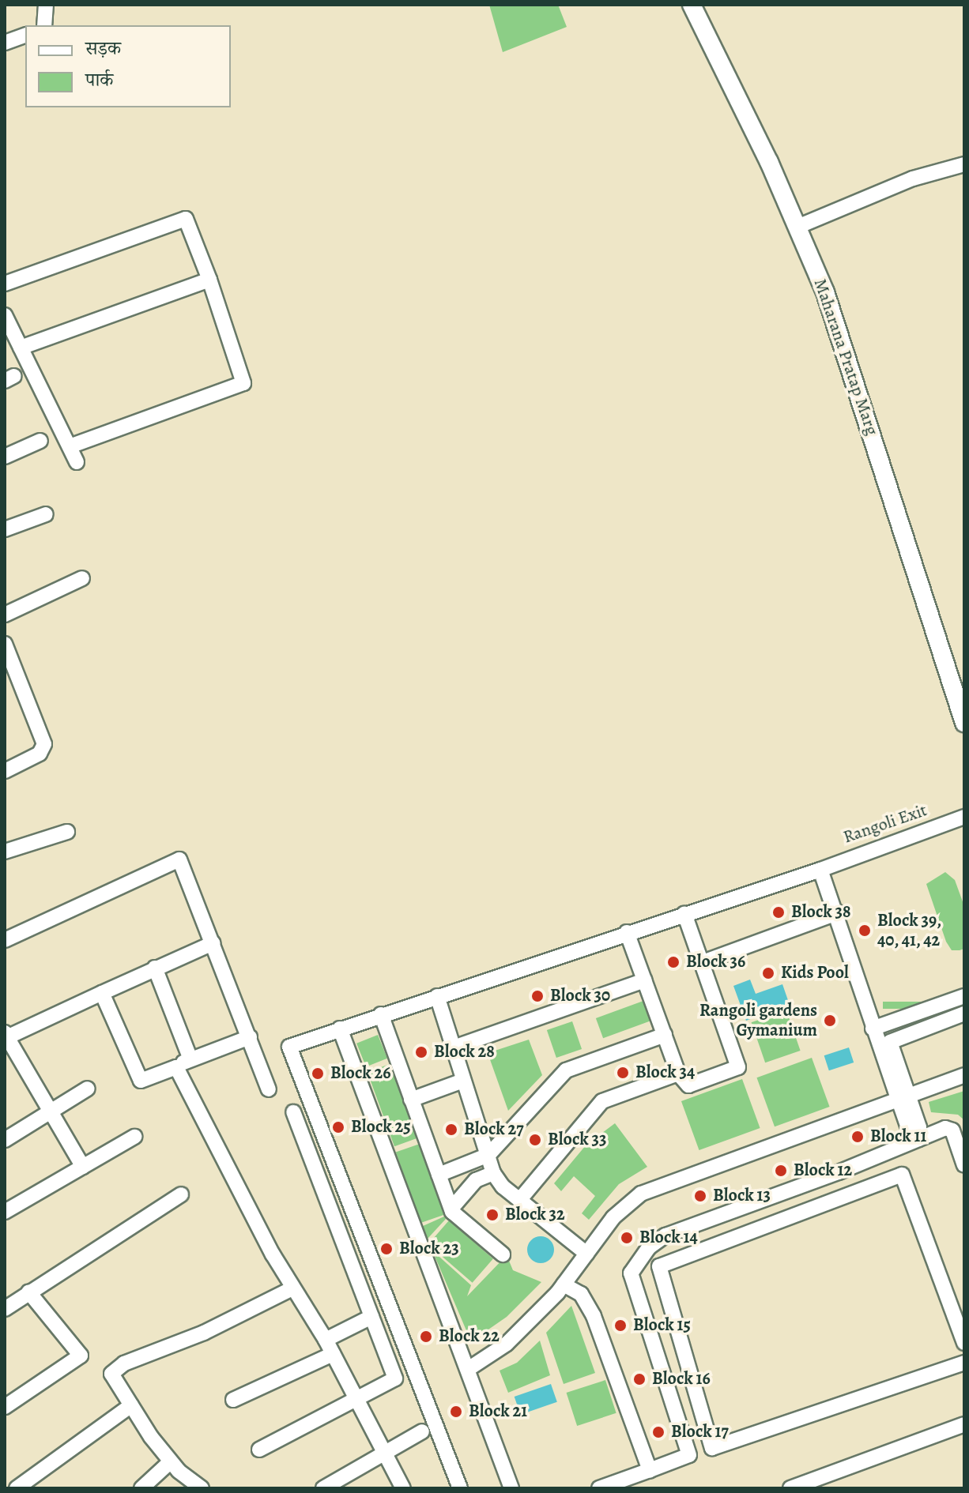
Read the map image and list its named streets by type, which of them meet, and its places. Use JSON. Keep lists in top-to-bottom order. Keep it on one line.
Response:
{"streets":{"street":["Maharana Pratap Marg","Rangoli Exit"]},"places":["Block 38","Block 39, 40, 41, 42","Block 36","Kids Pool","Block 30","Rangoli gardens Gymanium","Block 28","Block 34","Block 26","Block 25","Block 27","Block 11","Block 33","Block 12","Block 13","Block 32","Block 14","Block 23","Block 15","Block 22","Block 16","Block 21","Block 17"],"legend":["सड़क","पार्क"]}
